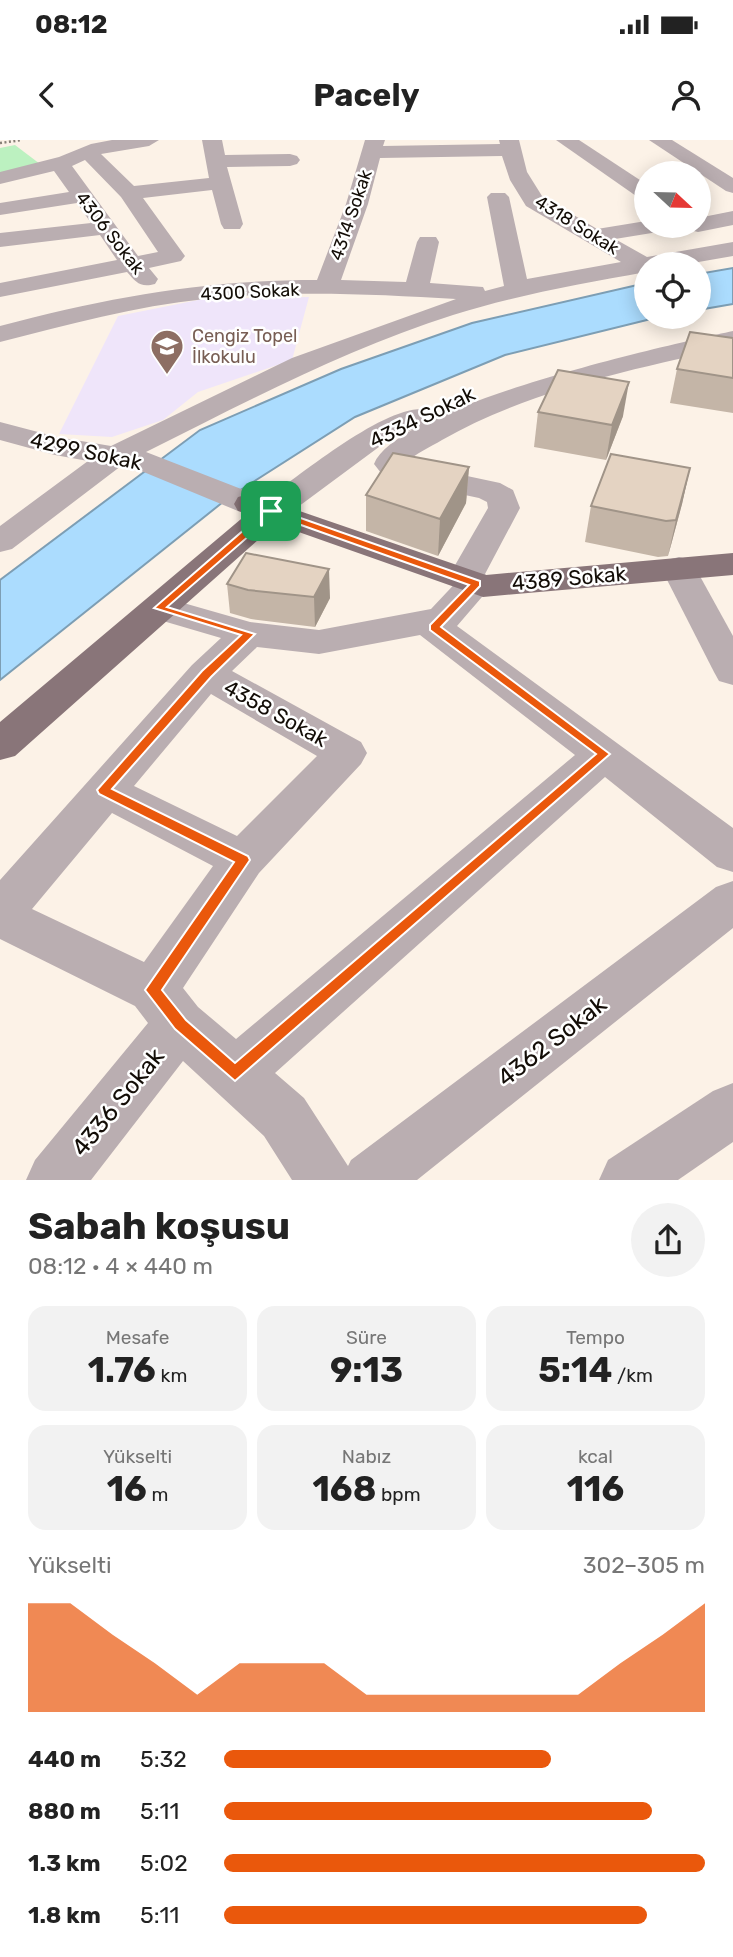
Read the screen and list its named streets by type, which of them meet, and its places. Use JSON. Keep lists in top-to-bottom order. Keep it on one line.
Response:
{"streets":{"main road":["4334 Sokak","4389 Sokak"],"street":["4314 Sokak","4318 Sokak","4306 Sokak","4300 Sokak","4299 Sokak","4358 Sokak","4362 Sokak","4336 Sokak"]},"crossings":[["4314 Sokak","4300 Sokak"],["4306 Sokak","4300 Sokak"],["4334 Sokak","4299 Sokak"],["4334 Sokak","4389 Sokak"],["4299 Sokak","4389 Sokak"],["4358 Sokak","4336 Sokak"]],"places":{"school or university":["Cengiz Topel İlkokulu"]},"north":"right","page":{"status":"08:12","header":"Pacely","heading":["Sabah koşusu","08:12 · 4 × 440 m"],"stats":[["Mesafe","1.76 km"],["Süre","9:13"],["Tempo","5:14 /km"],["Yükselti","16 m"],["Nabız","168 bpm"],["kcal","116"]],"chart":["Yükselti","302–305 m"],"list":[{"name":"440 m","note":"5:32"},{"name":"880 m","note":"5:11"},{"name":"1.3 km","note":"5:02"},{"name":"1.8 km","note":"5:11"}]}}
